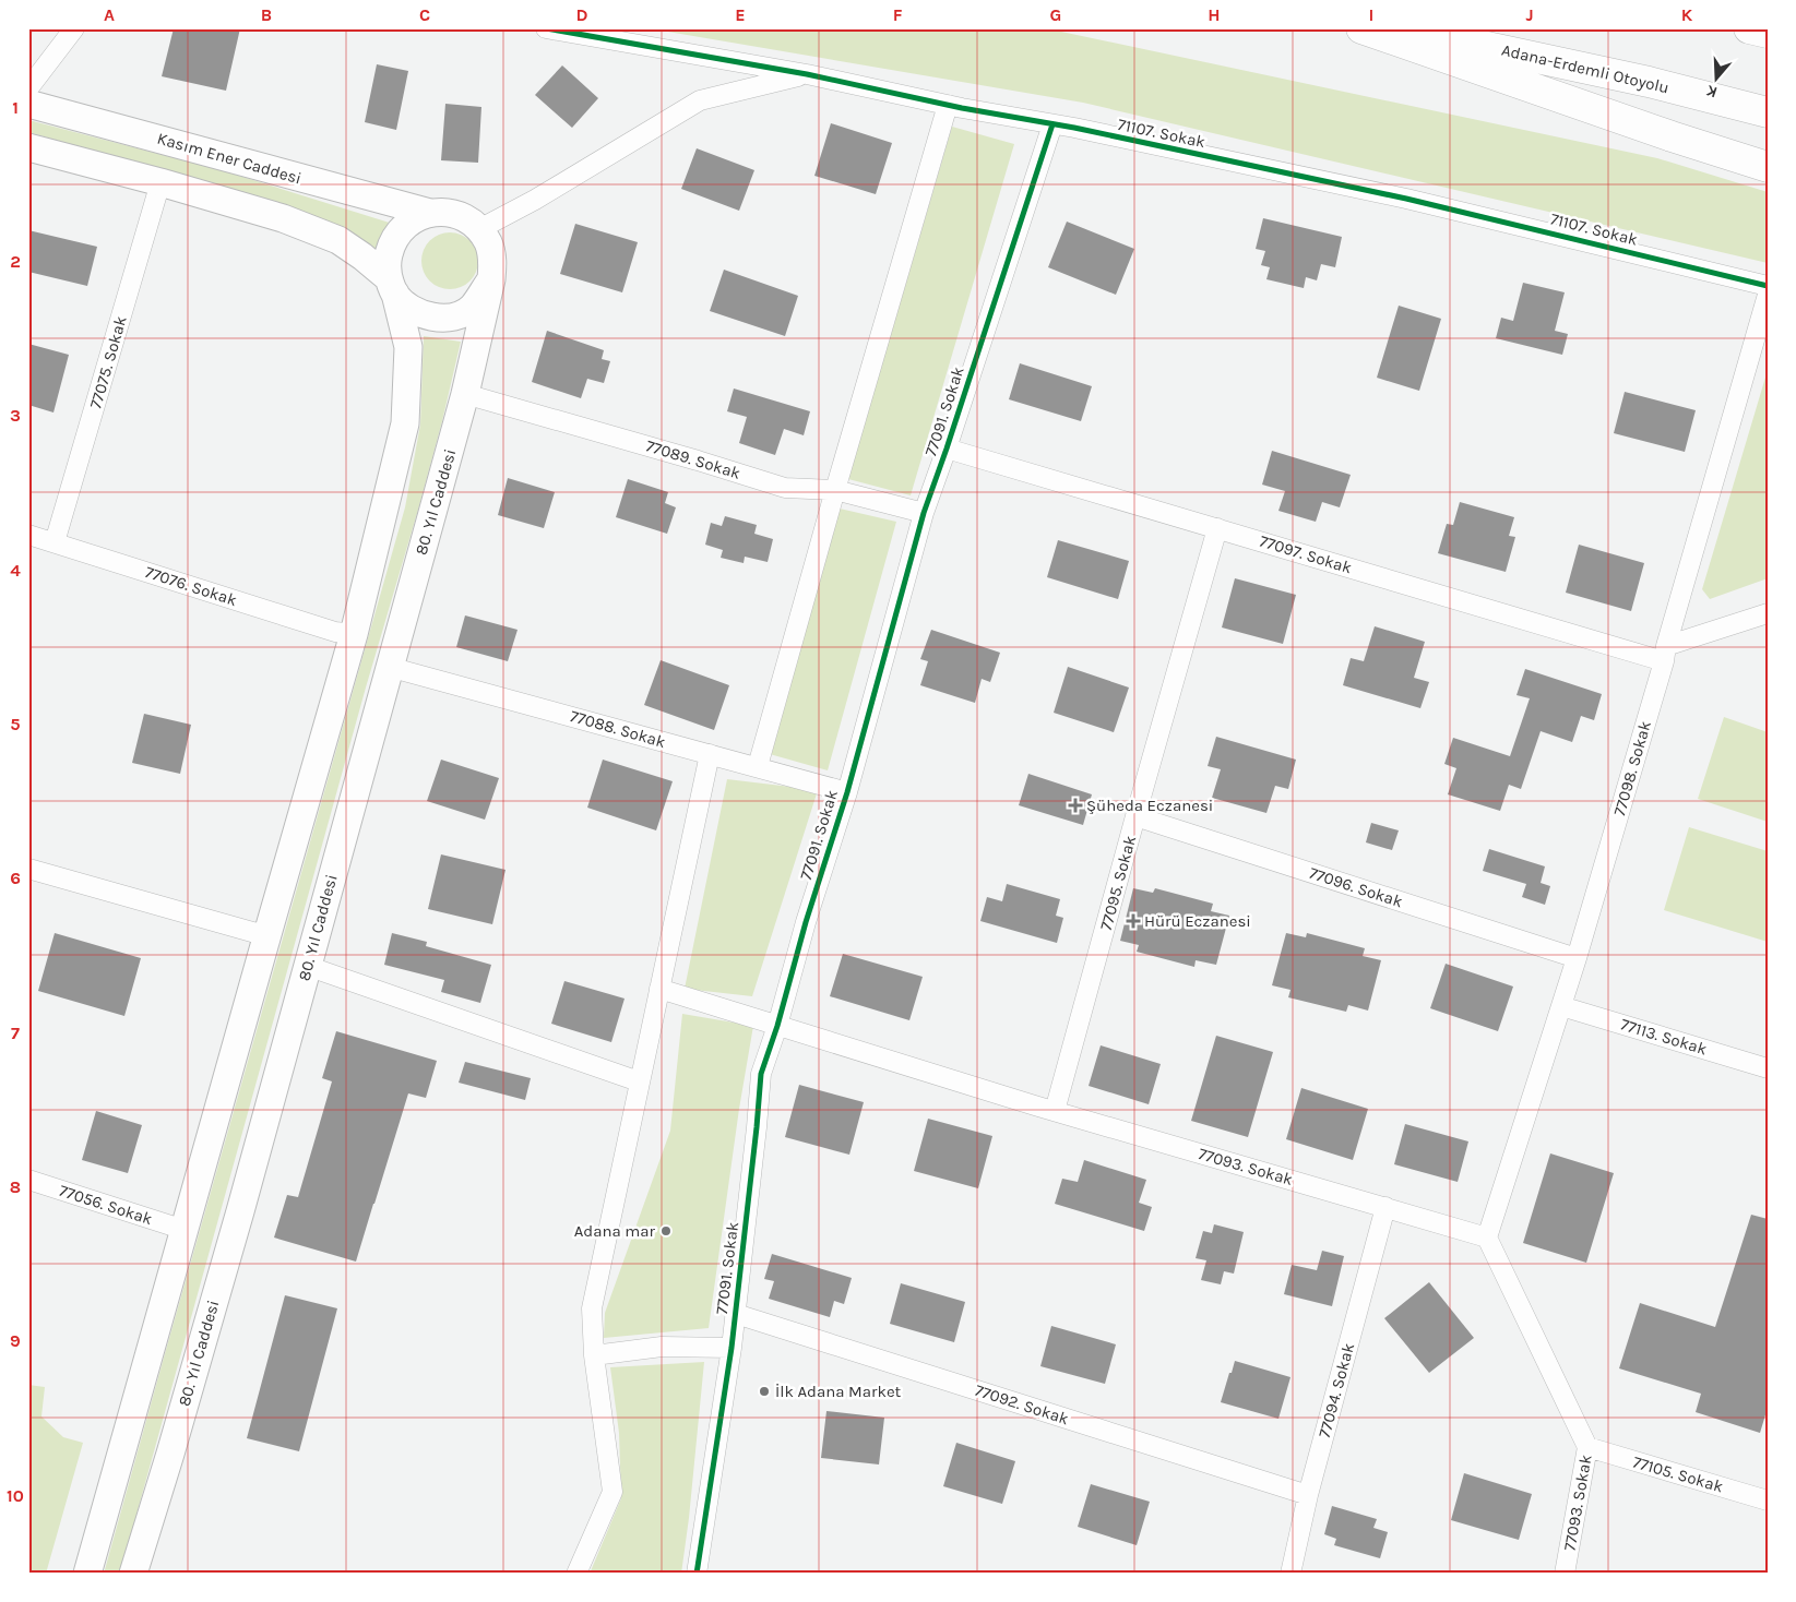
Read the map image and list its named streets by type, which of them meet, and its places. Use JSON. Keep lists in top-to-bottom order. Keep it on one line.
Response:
{"streets":{"highway":["Adana-Erdemli Otoyolu"],"main road":["Kasım Ener Caddesi","80. Yıl Caddesi"],"street":["71107. Sokak","77075. Sokak","77091. Sokak","77089. Sokak","77097. Sokak","77076. Sokak","77088. Sokak","77098. Sokak","77095. Sokak","77096. Sokak","77113. Sokak","77093. Sokak","77056. Sokak","77094. Sokak","77092. Sokak","77105. Sokak"]},"crossings":[["71107. Sokak","77091. Sokak"],["Kasım Ener Caddesi","80. Yıl Caddesi"],["77075. Sokak","77076. Sokak"],["77091. Sokak","77089. Sokak"],["77091. Sokak","77097. Sokak"],["77091. Sokak","77088. Sokak"],["77091. Sokak","77093. Sokak"],["77091. Sokak","77092. Sokak"],["77089. Sokak","80. Yıl Caddesi"],["80. Yıl Caddesi","77088. Sokak"],["77097. Sokak","77098. Sokak"],["77097. Sokak","77095. Sokak"],["77098. Sokak","77096. Sokak"],["77098. Sokak","77113. Sokak"],["77098. Sokak","77093. Sokak"],["77095. Sokak","77096. Sokak"],["77095. Sokak","77093. Sokak"],["77093. Sokak","77094. Sokak"],["77093. Sokak","77105. Sokak"],["77094. Sokak","77092. Sokak"]],"places":{"health":["Şüheda Eczanesi","Hürü Eczanesi"],"other":["Adana mar","İlk Adana Market"]},"north":"bottom","grid":{"columns":["A","B","C","D","E","F","G","H","I","J","K"],"rows":["1","2","3","4","5","6","7","8","9","10"]}}
